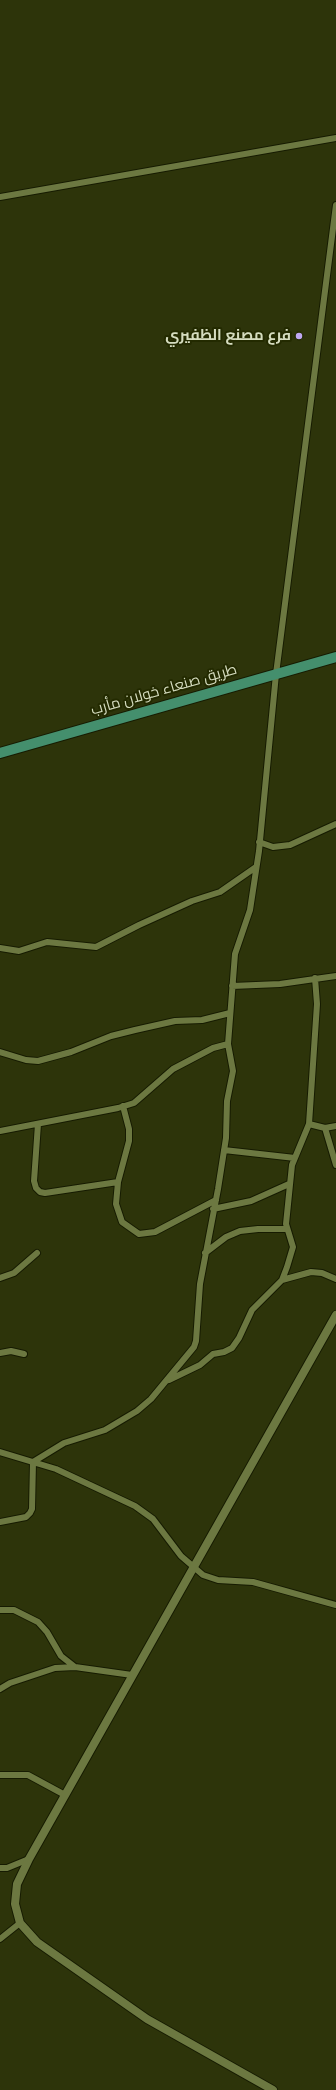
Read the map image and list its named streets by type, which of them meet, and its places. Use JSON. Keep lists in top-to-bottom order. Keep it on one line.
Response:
{"streets":{"main road":["طريق صنعاء خولان مأرب"]},"places":["فرع مصنع الظفيري"]}
